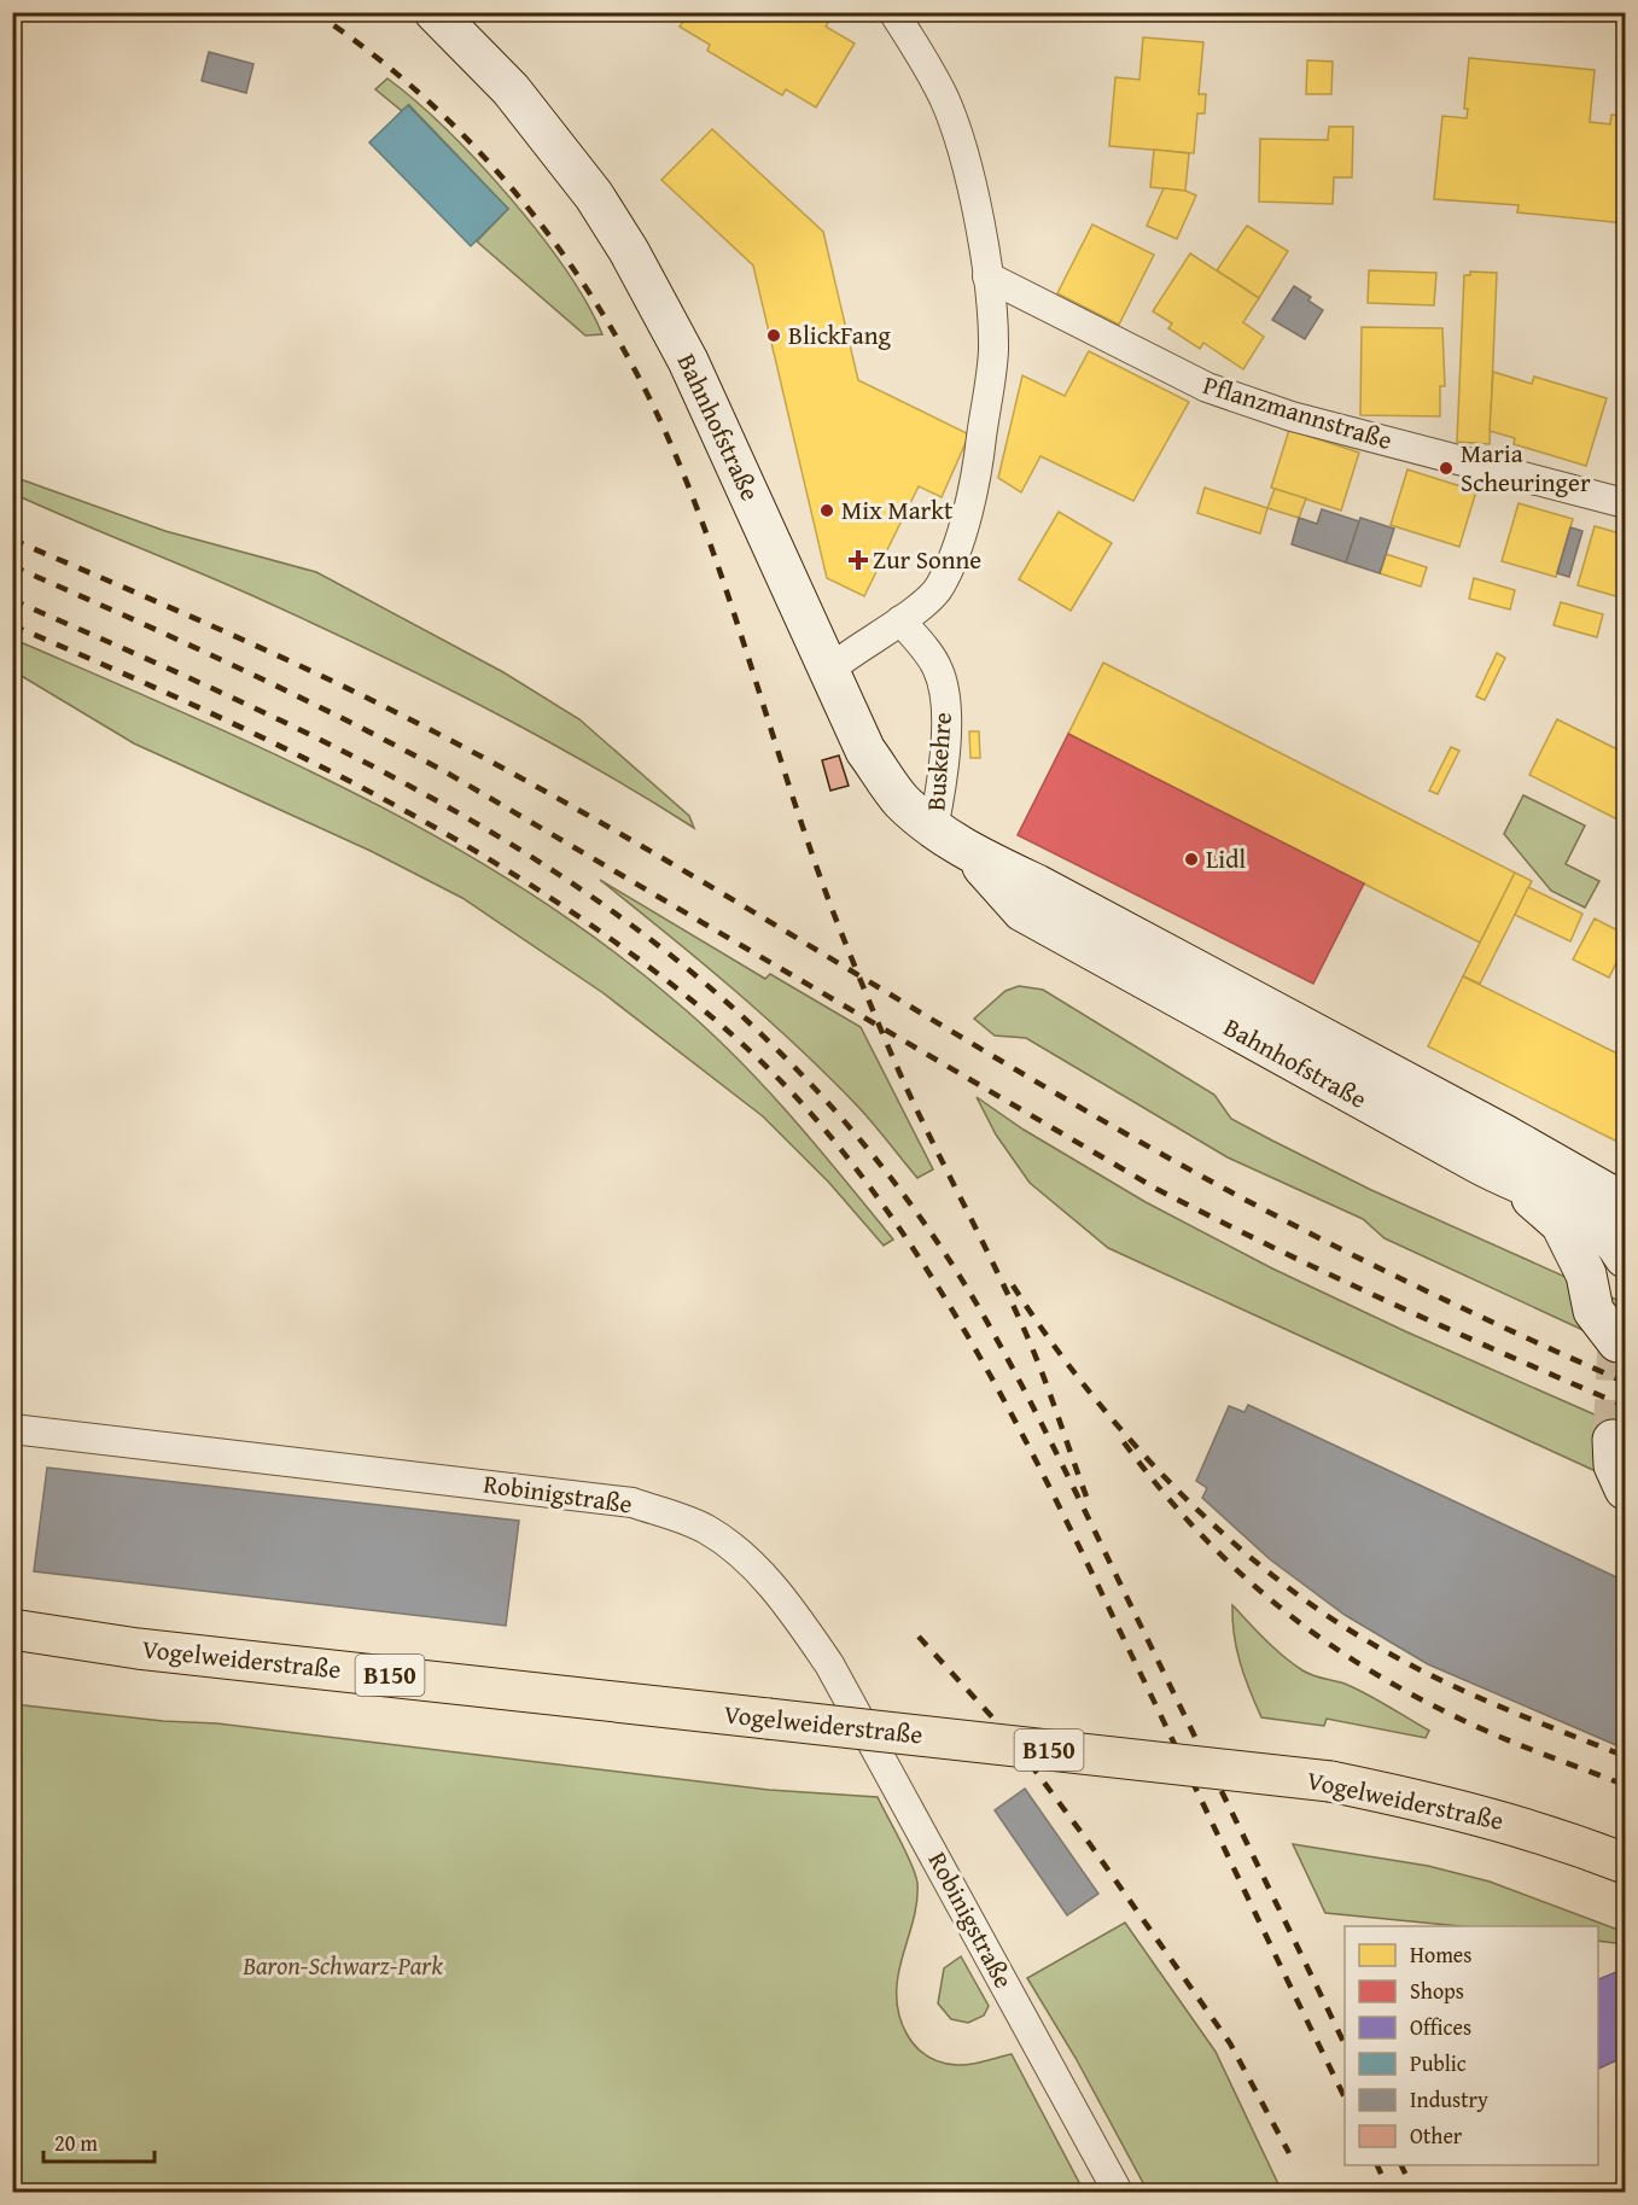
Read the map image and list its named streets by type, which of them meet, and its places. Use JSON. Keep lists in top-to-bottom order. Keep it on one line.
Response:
{"streets":{"main road":["Bahnhofstraße","Vogelweiderstraße","B150"],"street":["Pflanzmannstraße","Buskehre","Robinigstraße"]},"crossings":[["Bahnhofstraße","Buskehre"]],"parks":["Baron-Schwarz-Park"],"places":{"other":["BlickFang","Maria Scheuringer","Mix Markt","Lidl"],"health":["Zur Sonne"]},"legend":["Homes","Shops","Offices","Public","Industry","Other"],"scale_bar":"20 m"}
